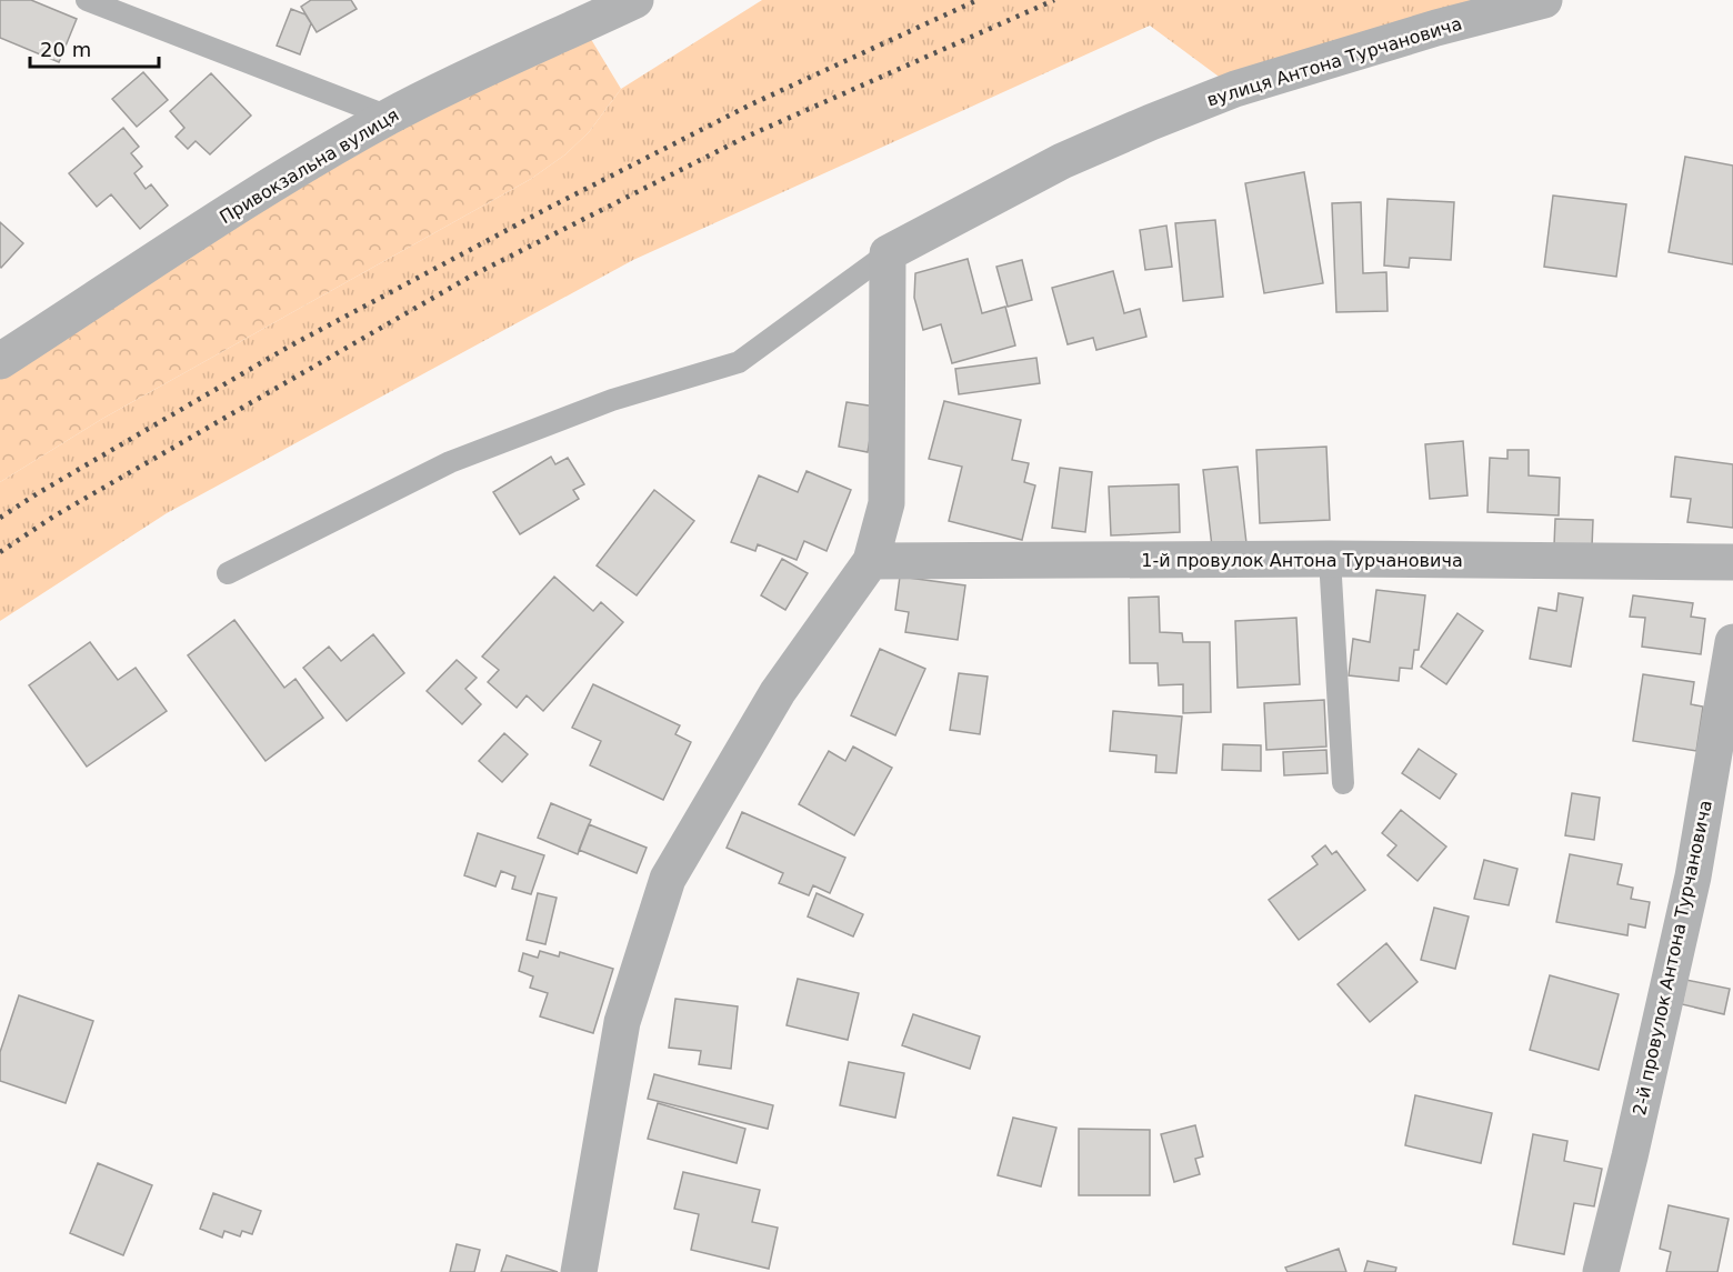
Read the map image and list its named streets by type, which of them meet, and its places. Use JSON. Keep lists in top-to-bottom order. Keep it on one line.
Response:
{"streets":{"street":["вулиця Антона Турчановича","Привокзальна вулиця","1-й провулок Антона Турчановича","2-й провулок Антона Турчановича"]},"scale_bar":"20 m"}
